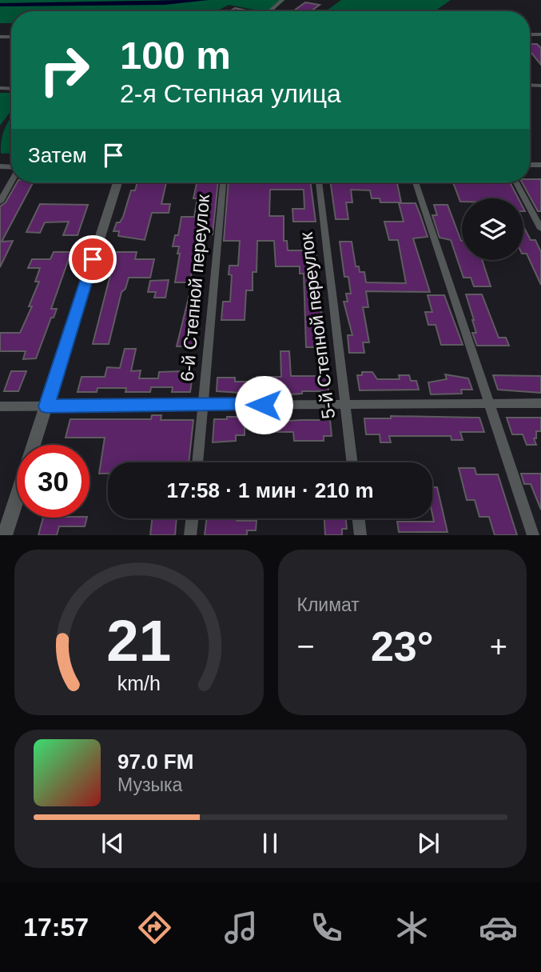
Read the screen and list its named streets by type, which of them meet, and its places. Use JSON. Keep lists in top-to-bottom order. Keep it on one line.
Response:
{"streets":{"street":["6-й Степной переулок","5-й Степной переулок"]},"page":{"turn":["100 m","2-я Степная улица"],"then":"Затем","limit":"30","trip":"17:58 · 1 мин · 210 m","tile":"Климат","heat":["−","23°","+"],"song":["97.0 FM","Музыка"],"tabs":"17:57","gauge":["21","km/h"]}}
